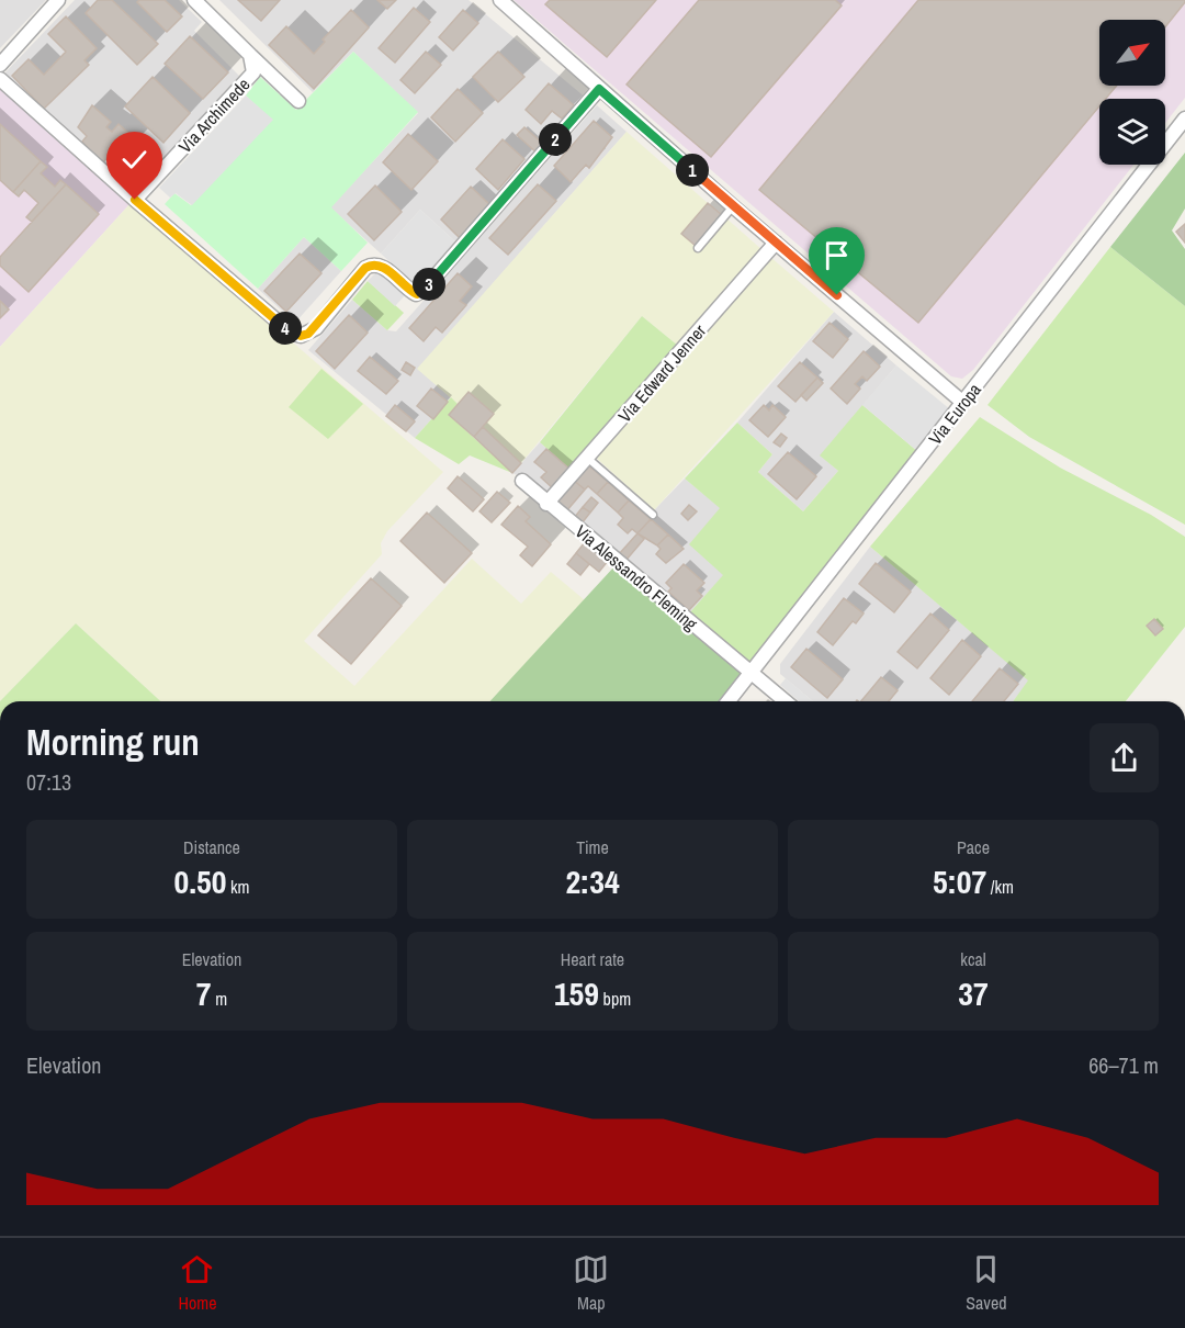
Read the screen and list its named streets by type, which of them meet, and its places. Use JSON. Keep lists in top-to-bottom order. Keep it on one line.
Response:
{"streets":{"street":["Via Archimede","Via Edward Jenner","Via Europa","Via Alessandro Fleming"]},"crossings":[["Via Edward Jenner","Via Alessandro Fleming"],["Via Europa","Via Alessandro Fleming"]],"north":"top right","page":{"pins":["2","1","3","4"],"heading":["Morning run","07:13"],"stats":[["Distance","0.50 km"],["Time","2:34"],["Pace","5:07 /km"],["Elevation","7 m"],["Heart rate","159 bpm"],["kcal","37"]],"chart":["Elevation","66–71 m"],"tabs":["Home","Map","Saved"]}}
